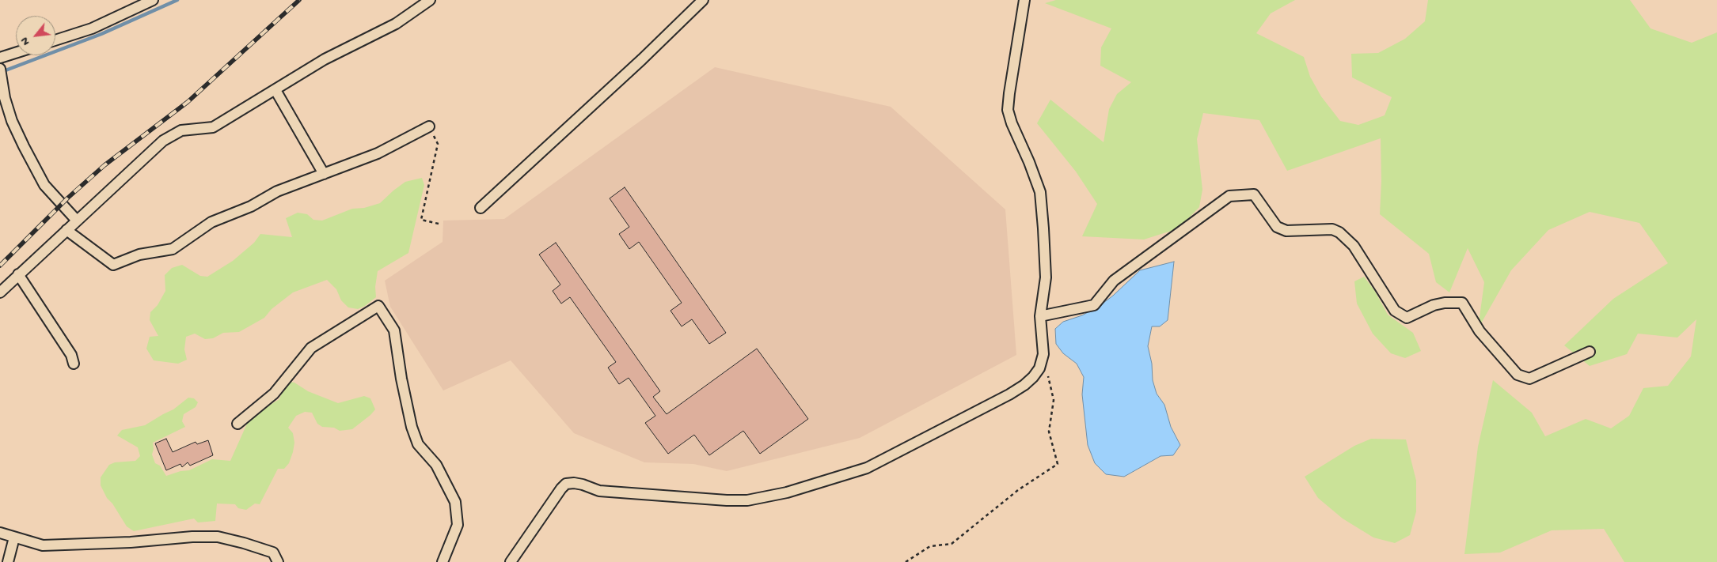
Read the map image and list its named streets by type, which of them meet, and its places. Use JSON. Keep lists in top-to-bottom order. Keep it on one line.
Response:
{"north":"bottom left"}
